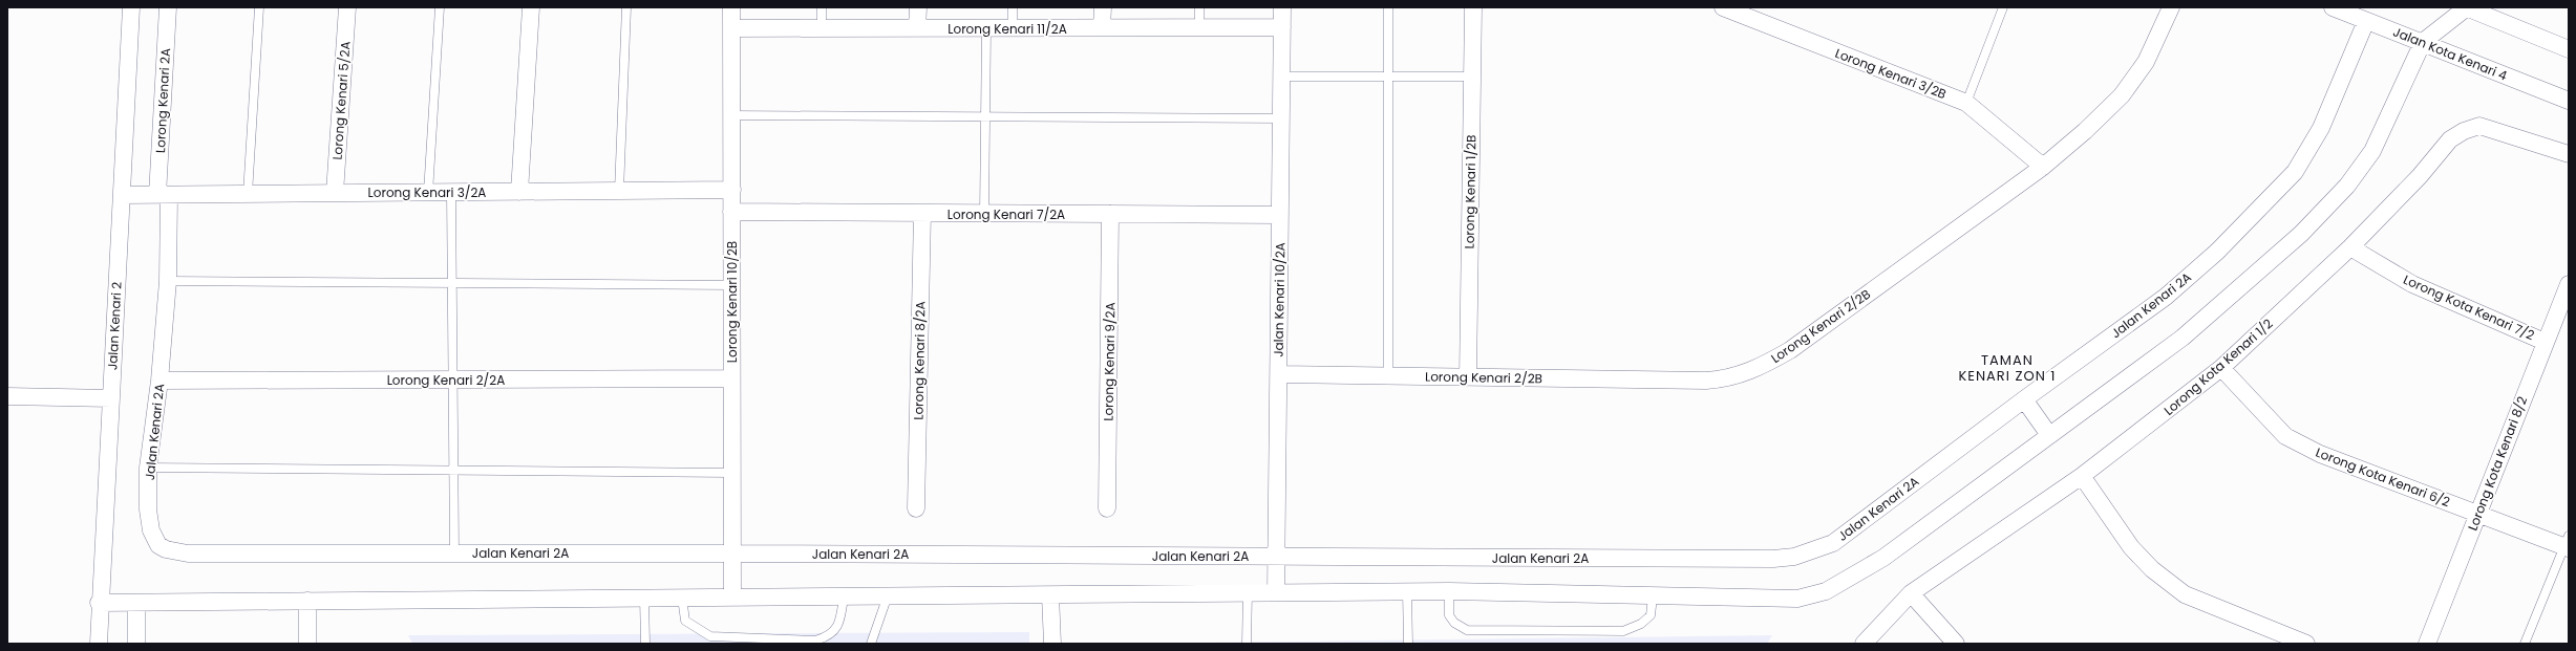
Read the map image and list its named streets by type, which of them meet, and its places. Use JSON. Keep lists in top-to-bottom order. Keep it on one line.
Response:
{"streets":{"street":["Lorong Kenari 11/2A","Jalan Kota Kenari 4","Lorong Kenari 3/2B","Lorong Kenari 2A","Lorong Kenari 5/2A","Lorong Kenari 3/2A","Lorong Kenari 1/2B","Lorong Kenari 7/2A","Jalan Kenari 10/2A","Lorong Kenari 10/2B","Jalan Kenari 2A","Lorong Kota Kenari 7/2","Jalan Kenari 2","Lorong Kenari 2/2B","Lorong Kenari 8/2A","Lorong Kenari 9/2A","Lorong Kota Kenari 1/2","Lorong Kenari 2/2A","Lorong Kota Kenari 8/2","Lorong Kota Kenari 6/2"]},"crossings":[["Lorong Kenari 11/2A","Jalan Kenari 10/2A"],["Lorong Kenari 11/2A","Lorong Kenari 10/2B"],["Jalan Kota Kenari 4","Jalan Kenari 2A"],["Lorong Kenari 3/2B","Lorong Kenari 2/2B"],["Lorong Kenari 2A","Lorong Kenari 3/2A"],["Lorong Kenari 2A","Jalan Kenari 2A"],["Lorong Kenari 5/2A","Lorong Kenari 3/2A"],["Lorong Kenari 3/2A","Lorong Kenari 10/2B"],["Lorong Kenari 3/2A","Jalan Kenari 2A"],["Lorong Kenari 3/2A","Jalan Kenari 2"],["Lorong Kenari 1/2B","Lorong Kenari 2/2B"],["Lorong Kenari 7/2A","Jalan Kenari 10/2A"],["Lorong Kenari 7/2A","Lorong Kenari 10/2B"],["Lorong Kenari 7/2A","Lorong Kenari 8/2A"],["Lorong Kenari 7/2A","Lorong Kenari 9/2A"],["Jalan Kenari 10/2A","Jalan Kenari 2A"],["Jalan Kenari 10/2A","Lorong Kenari 2/2B"],["Lorong Kenari 10/2B","Jalan Kenari 2A"],["Lorong Kenari 10/2B","Lorong Kenari 2/2A"],["Jalan Kenari 2A","Lorong Kenari 2/2A"],["Lorong Kota Kenari 7/2","Lorong Kota Kenari 1/2"],["Lorong Kota Kenari 7/2","Lorong Kota Kenari 8/2"],["Lorong Kota Kenari 1/2","Lorong Kota Kenari 6/2"],["Lorong Kota Kenari 8/2","Lorong Kota Kenari 6/2"]],"districts":["TAMAN KENARI ZON 1"]}
